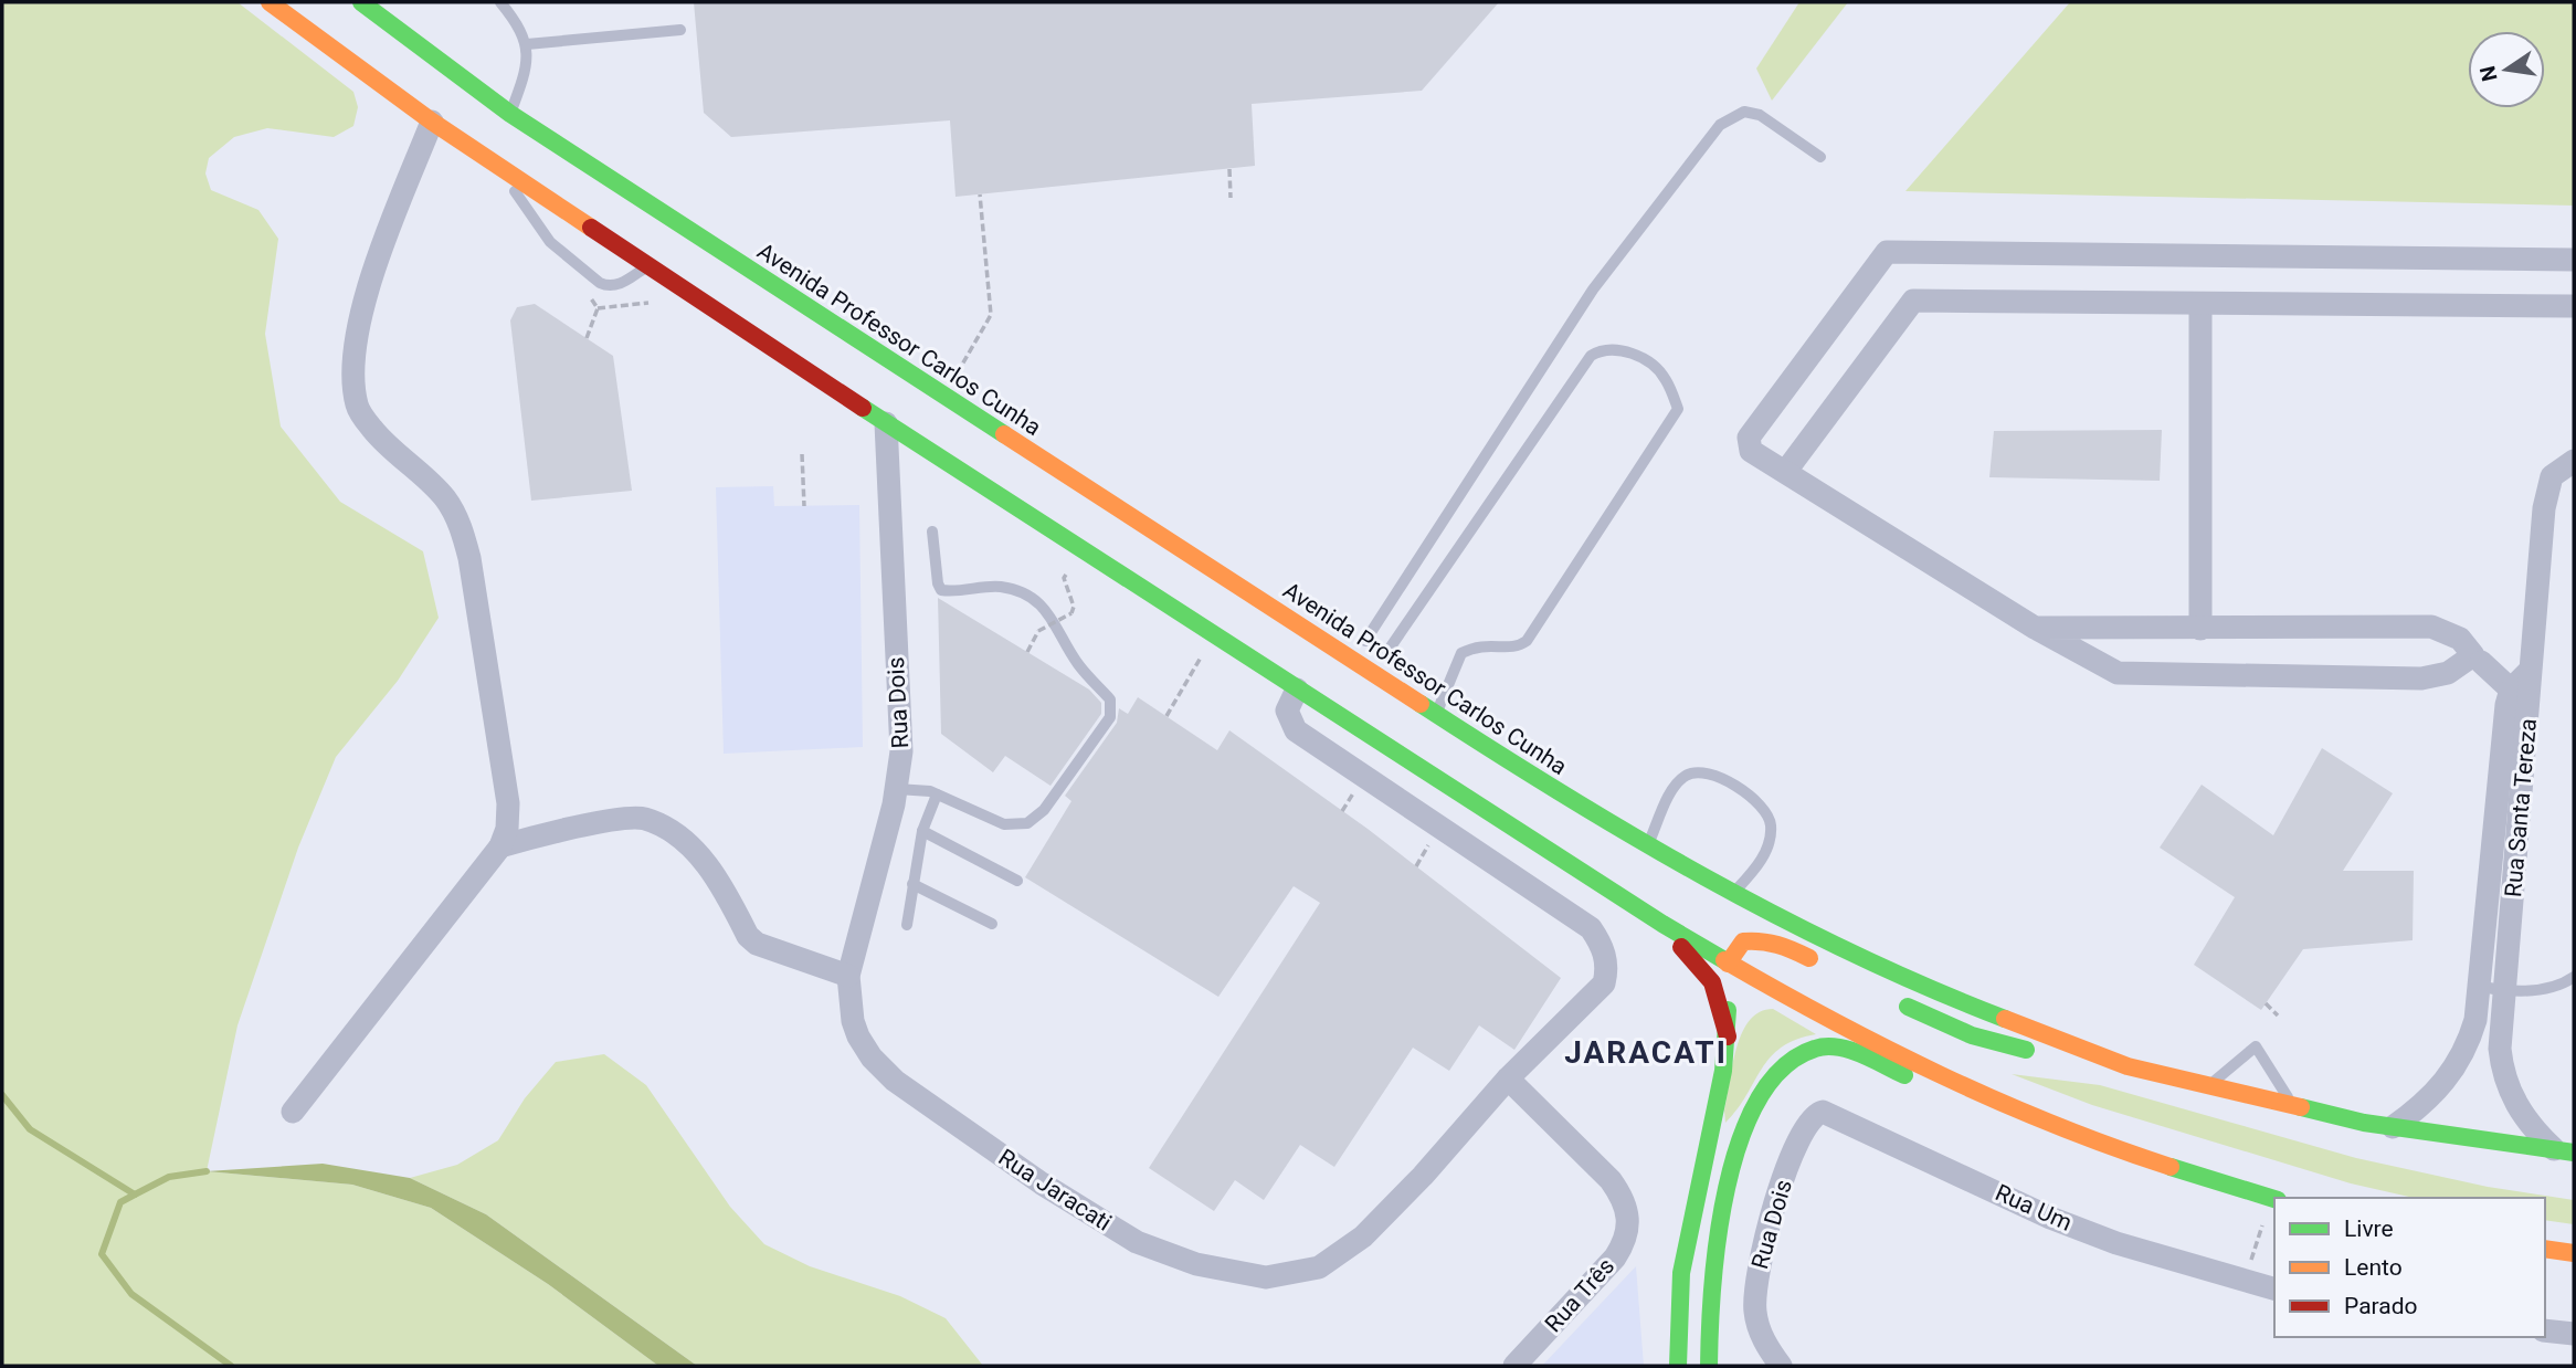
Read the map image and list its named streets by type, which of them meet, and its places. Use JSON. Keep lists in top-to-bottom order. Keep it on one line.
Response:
{"streets":{"main road":["Avenida Professor Carlos Cunha"],"street":["Rua Dois","Rua Santa Tereza","Rua Jaracati","Rua Um","Rua Três"]},"crossings":[["Avenida Professor Carlos Cunha","Rua Santa Tereza"],["Rua Dois","Rua Jaracati"],["Rua Dois","Rua Um"],["Rua Jaracati","Rua Três"]],"districts":["JARACATI"],"legend":["Livre","Lento","Parado"],"north":"left"}
